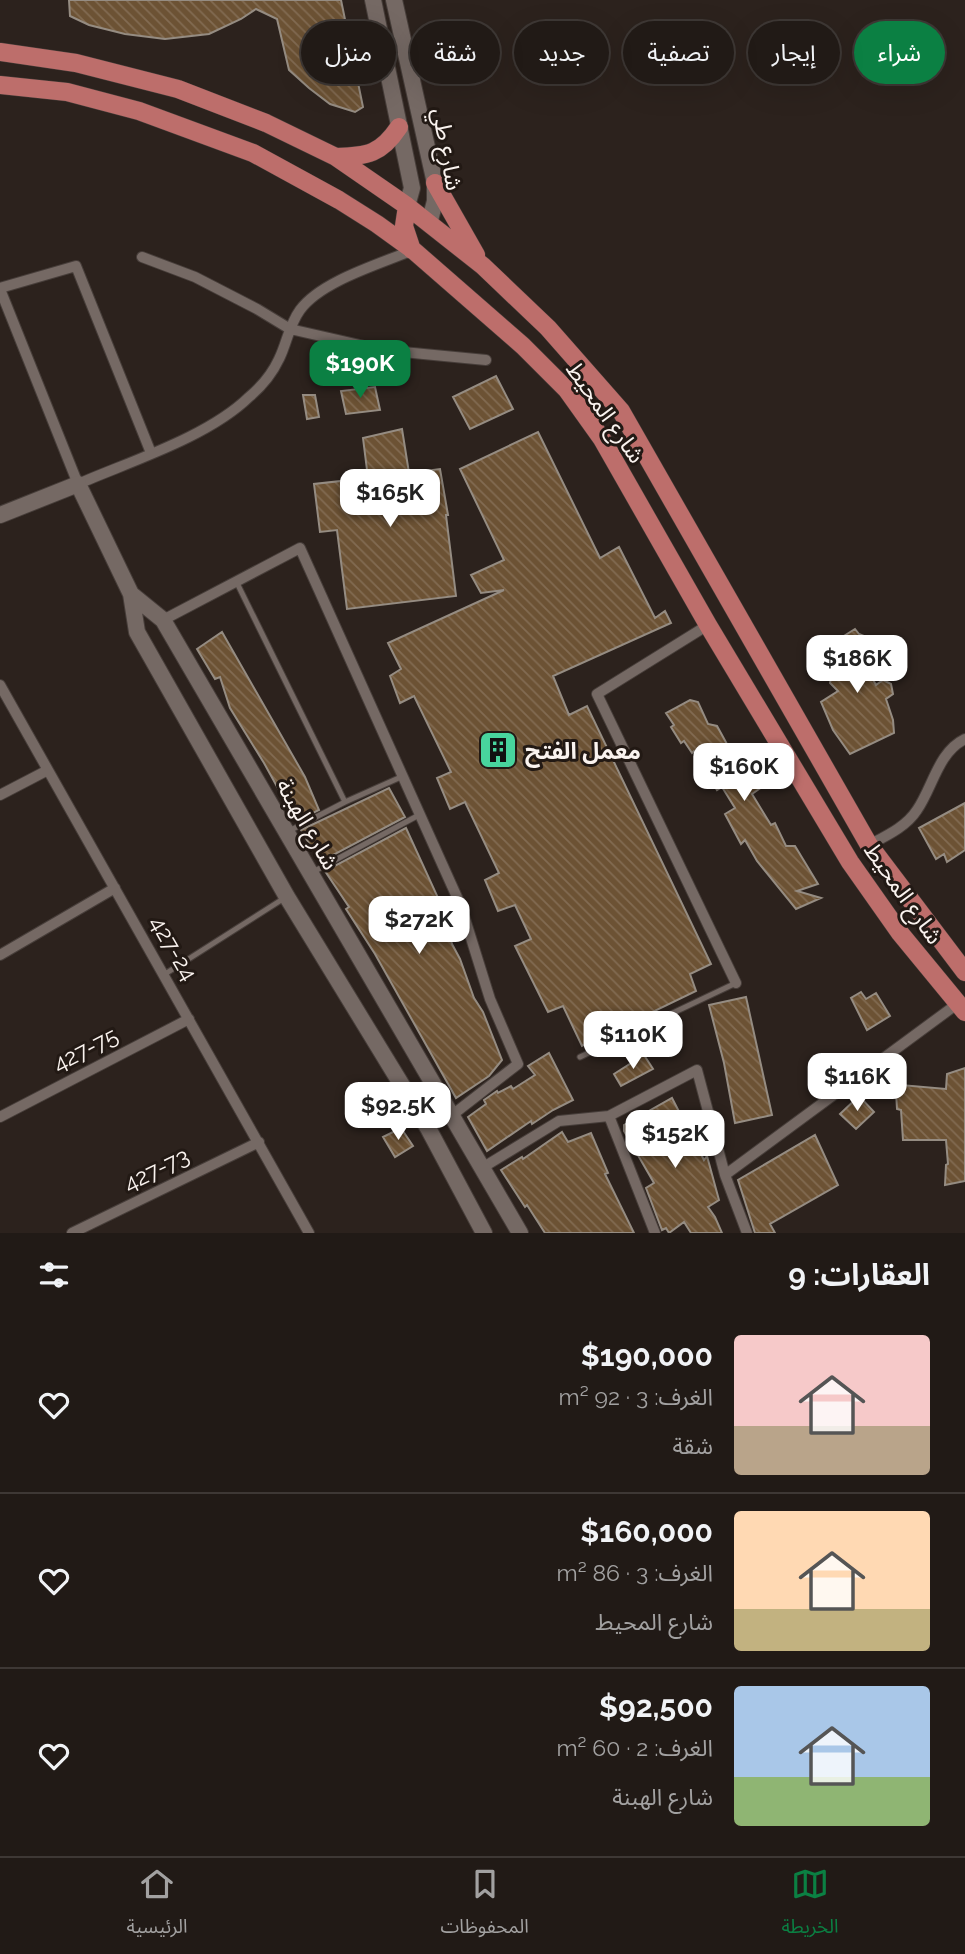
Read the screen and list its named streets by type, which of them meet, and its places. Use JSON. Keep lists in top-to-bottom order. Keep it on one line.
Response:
{"streets":{"main road":["شارع المحيط"],"street":["شارع طي","شارع الهبنة","427-24","427-75","427-73"]},"crossings":[["شارع طي","شارع المحيط"],["427-24","427-75"],["427-24","427-73"]],"places":{"building":["معمل الفتح"]},"page":{"chip":["شراء","إيجار","تصفية","جديد","شقة","منزل"],"price":["$190K","$165K","$186K","$160K","$272K","$110K","$116K","$92.5K","$152K"],"heading":"العقارات: 9","list":[{"name":"$190,000","note":"الغرف: 3 · 92 m² · شقة"},{"name":"$160,000","note":"الغرف: 3 · 86 m² · شارع المحيط"},{"name":"$92,500","note":"الغرف: 2 · 60 m² · شارع الهبنة"}],"tabs":["الخريطة","المحفوظات","الرئيسية"]}}
